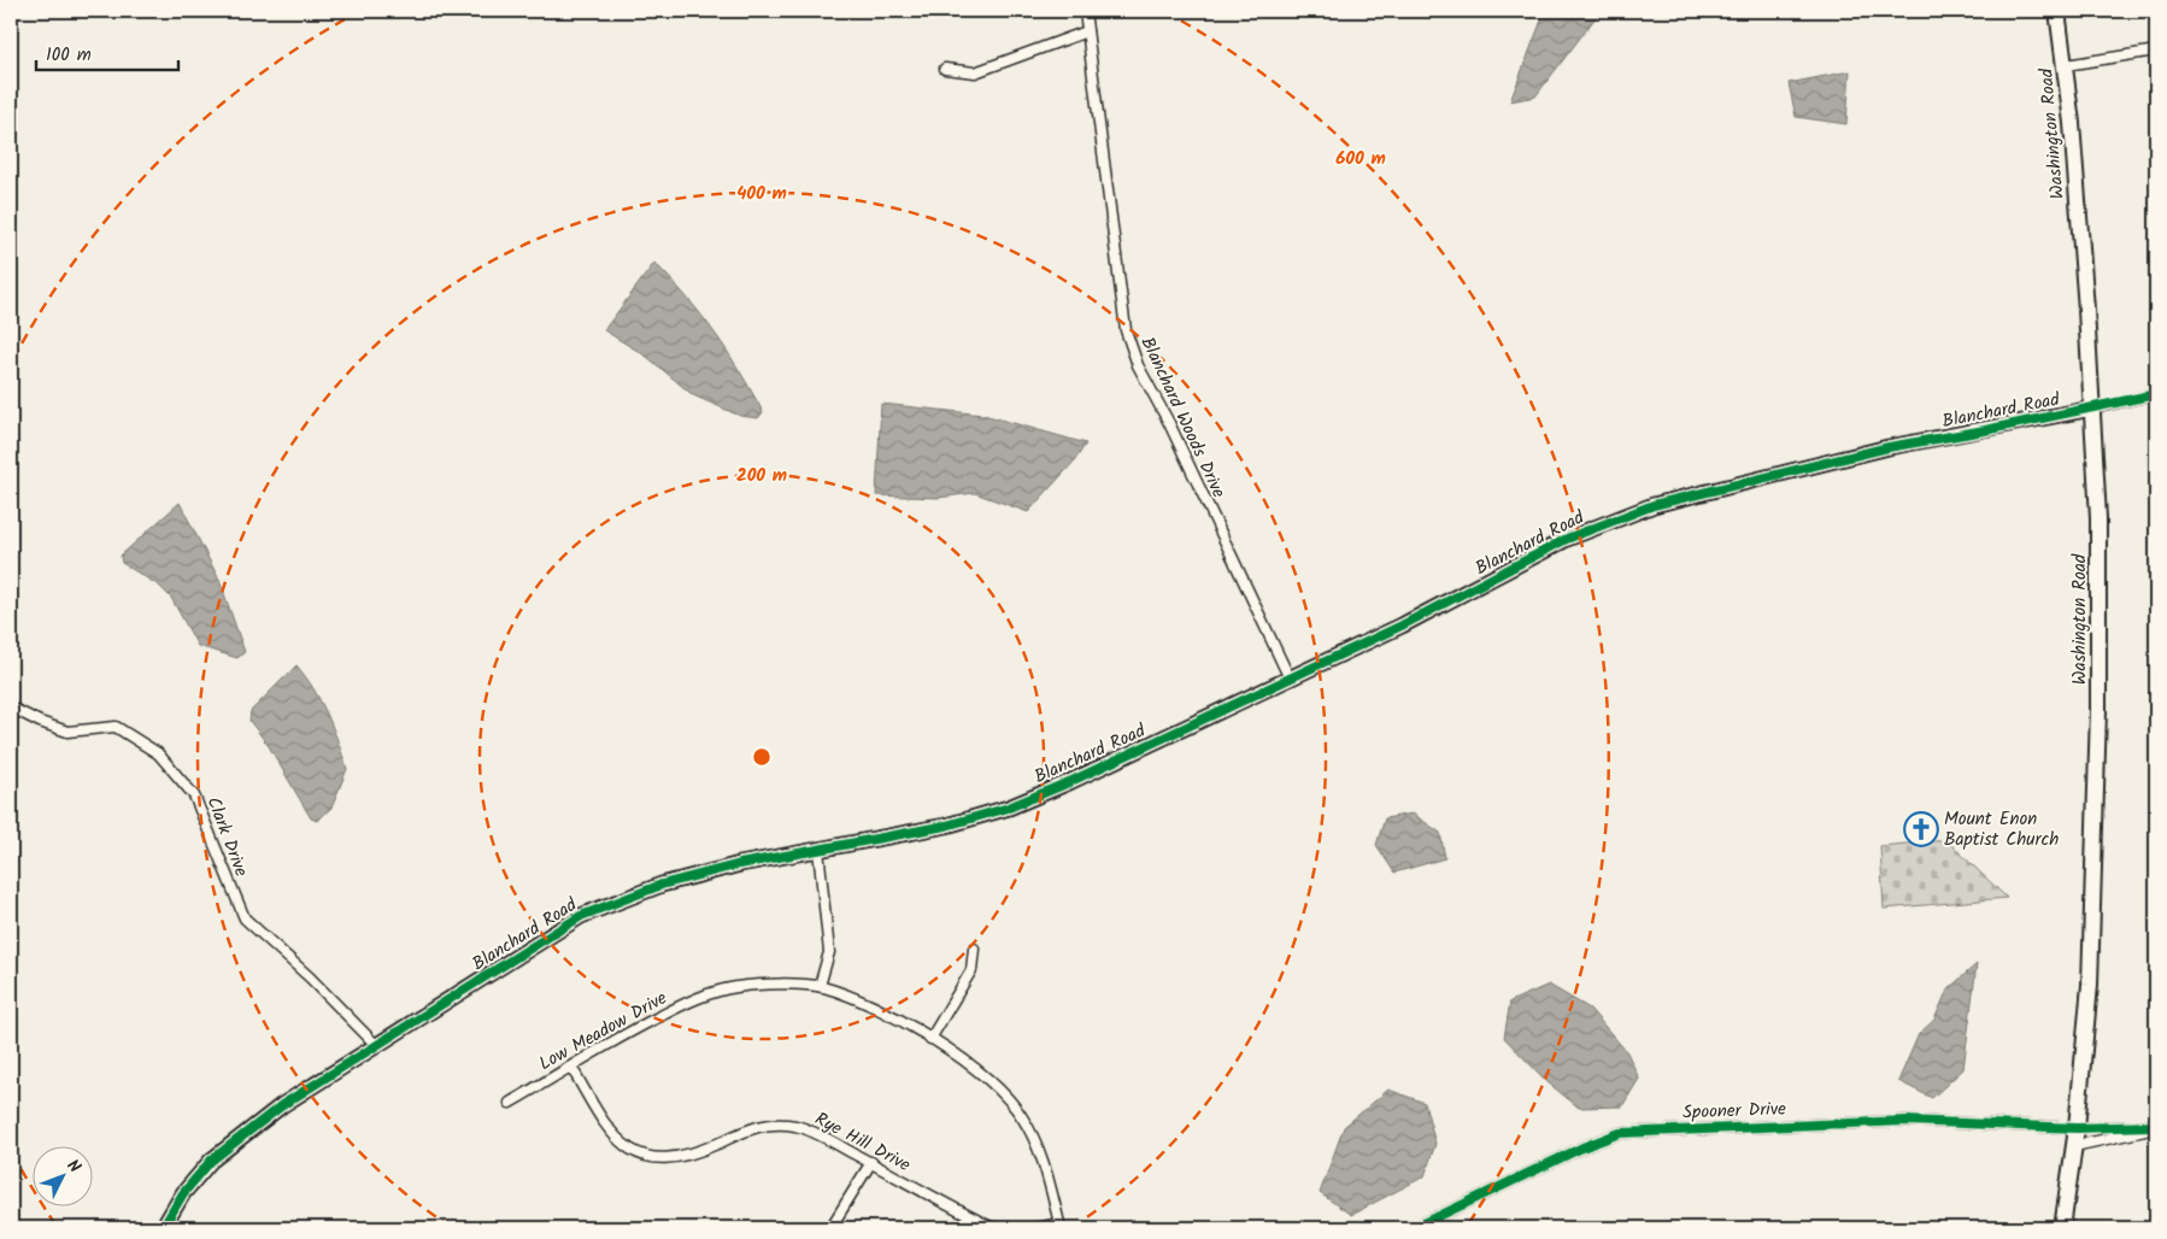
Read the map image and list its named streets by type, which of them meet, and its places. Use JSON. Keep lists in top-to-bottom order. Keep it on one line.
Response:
{"streets":{"main road":["Washington Road"],"street":["Blanchard Road","Blanchard Woods Drive","Clark Drive","Low Meadow Drive","Spooner Drive","Rye Hill Drive"]},"crossings":[["Washington Road","Blanchard Road"],["Washington Road","Spooner Drive"],["Blanchard Road","Blanchard Woods Drive"],["Blanchard Road","Clark Drive"],["Low Meadow Drive","Rye Hill Drive"]],"places":{"church":["Mount Enon Baptist Church"]},"scale_bar":"100 m","north":"top right","rings":["600 m","400 m","200 m"]}
